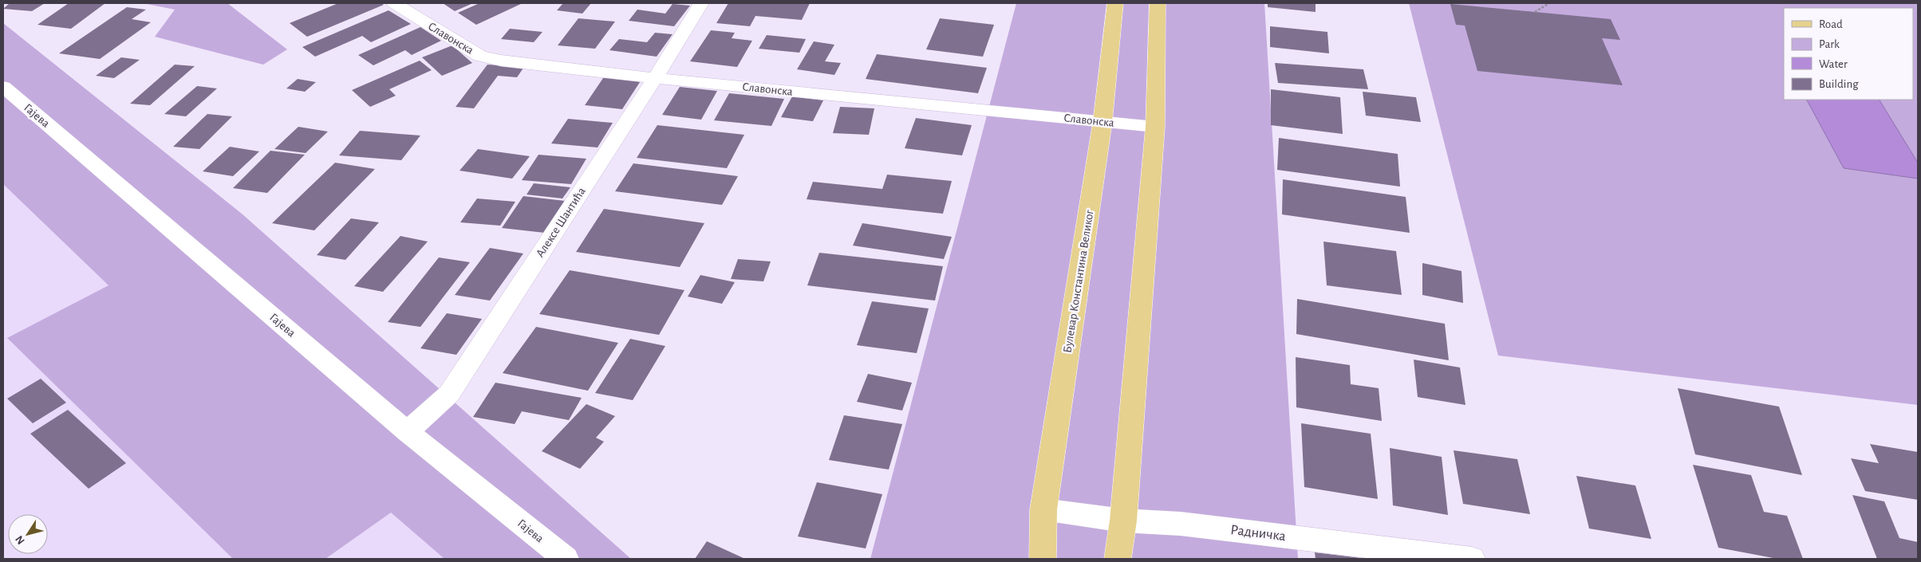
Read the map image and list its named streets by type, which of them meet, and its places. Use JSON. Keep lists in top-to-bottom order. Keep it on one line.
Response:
{"streets":{"main road":["Булевар Константина Великог"],"street":["Славонска","Гајева","Алексе Шантића","Радничка"]},"crossings":[["Славонска","Алексе Шантића"],["Славонска","Булевар Константина Великог"],["Гајева","Алексе Шантића"],["Булевар Константина Великог","Радничка"]],"legend":["Road","Park","Water","Building"],"north":"bottom left"}
